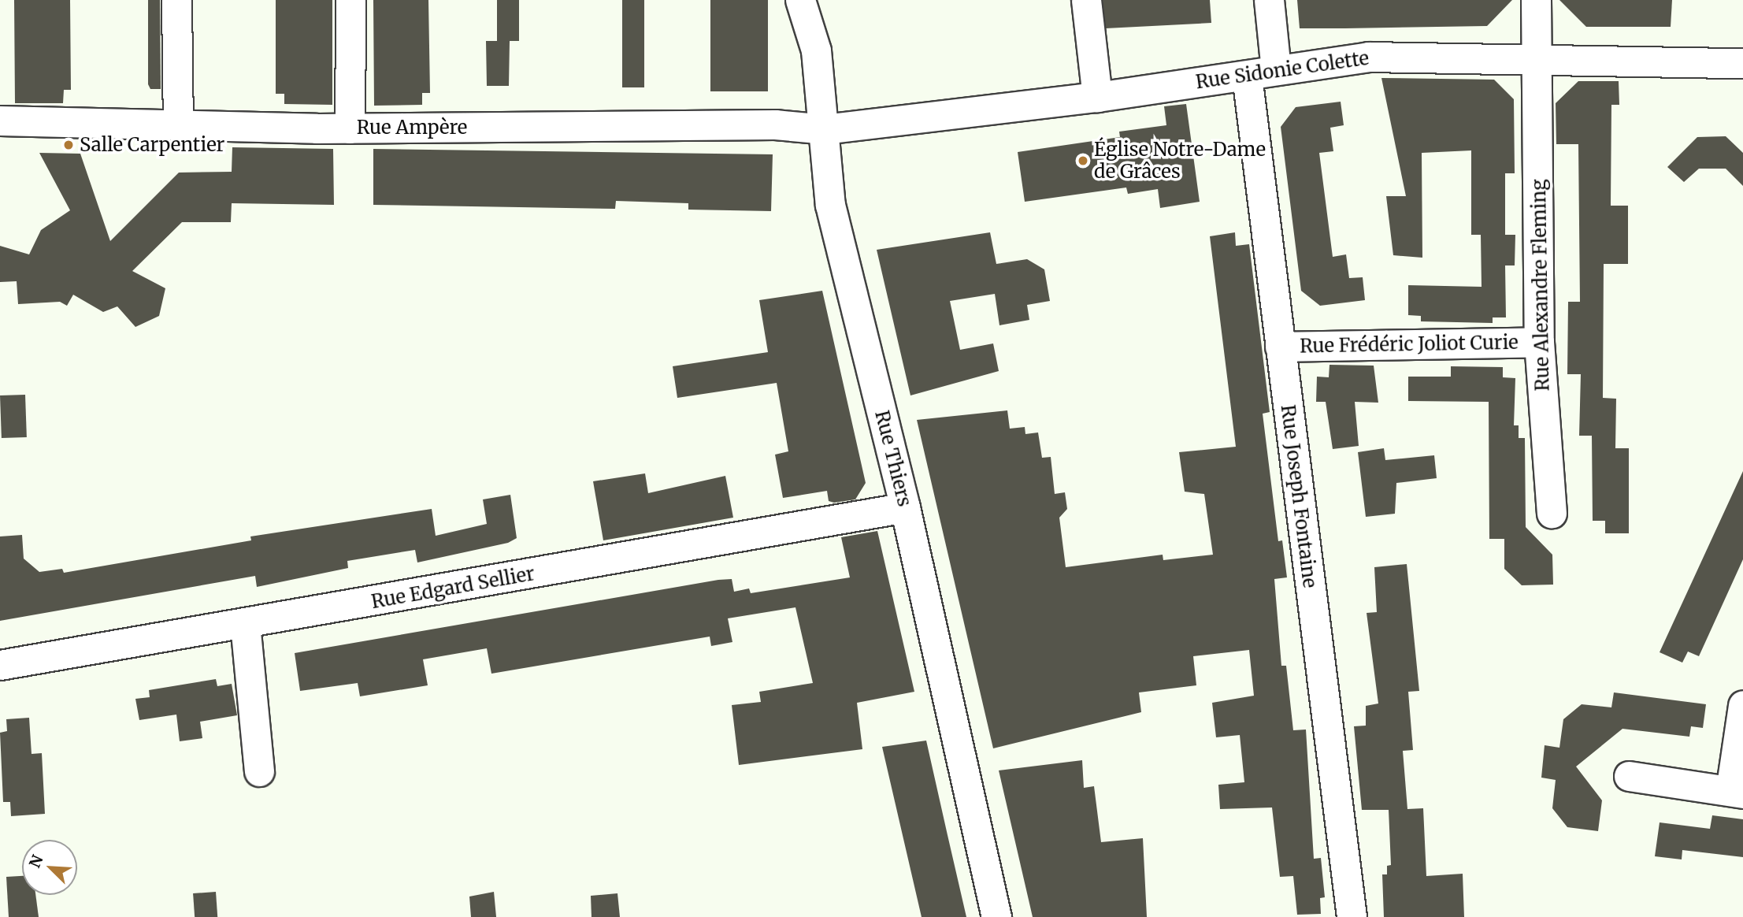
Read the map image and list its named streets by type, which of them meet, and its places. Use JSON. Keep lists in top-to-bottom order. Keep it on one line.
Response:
{"streets":{"street":["Rue Sidonie Colette","Rue Ampère","Rue Alexandre Fleming","Rue Frédéric Joliot Curie","Rue Thiers","Rue Joseph Fontaine","Rue Edgard Sellier"]},"crossings":[["Rue Sidonie Colette","Rue Ampère"],["Rue Sidonie Colette","Rue Alexandre Fleming"],["Rue Sidonie Colette","Rue Thiers"],["Rue Sidonie Colette","Rue Joseph Fontaine"],["Rue Ampère","Rue Thiers"],["Rue Alexandre Fleming","Rue Frédéric Joliot Curie"],["Rue Frédéric Joliot Curie","Rue Joseph Fontaine"],["Rue Thiers","Rue Edgard Sellier"]],"places":["Salle Carpentier","Église Notre-Dame de Grâces"],"north":"top left"}
